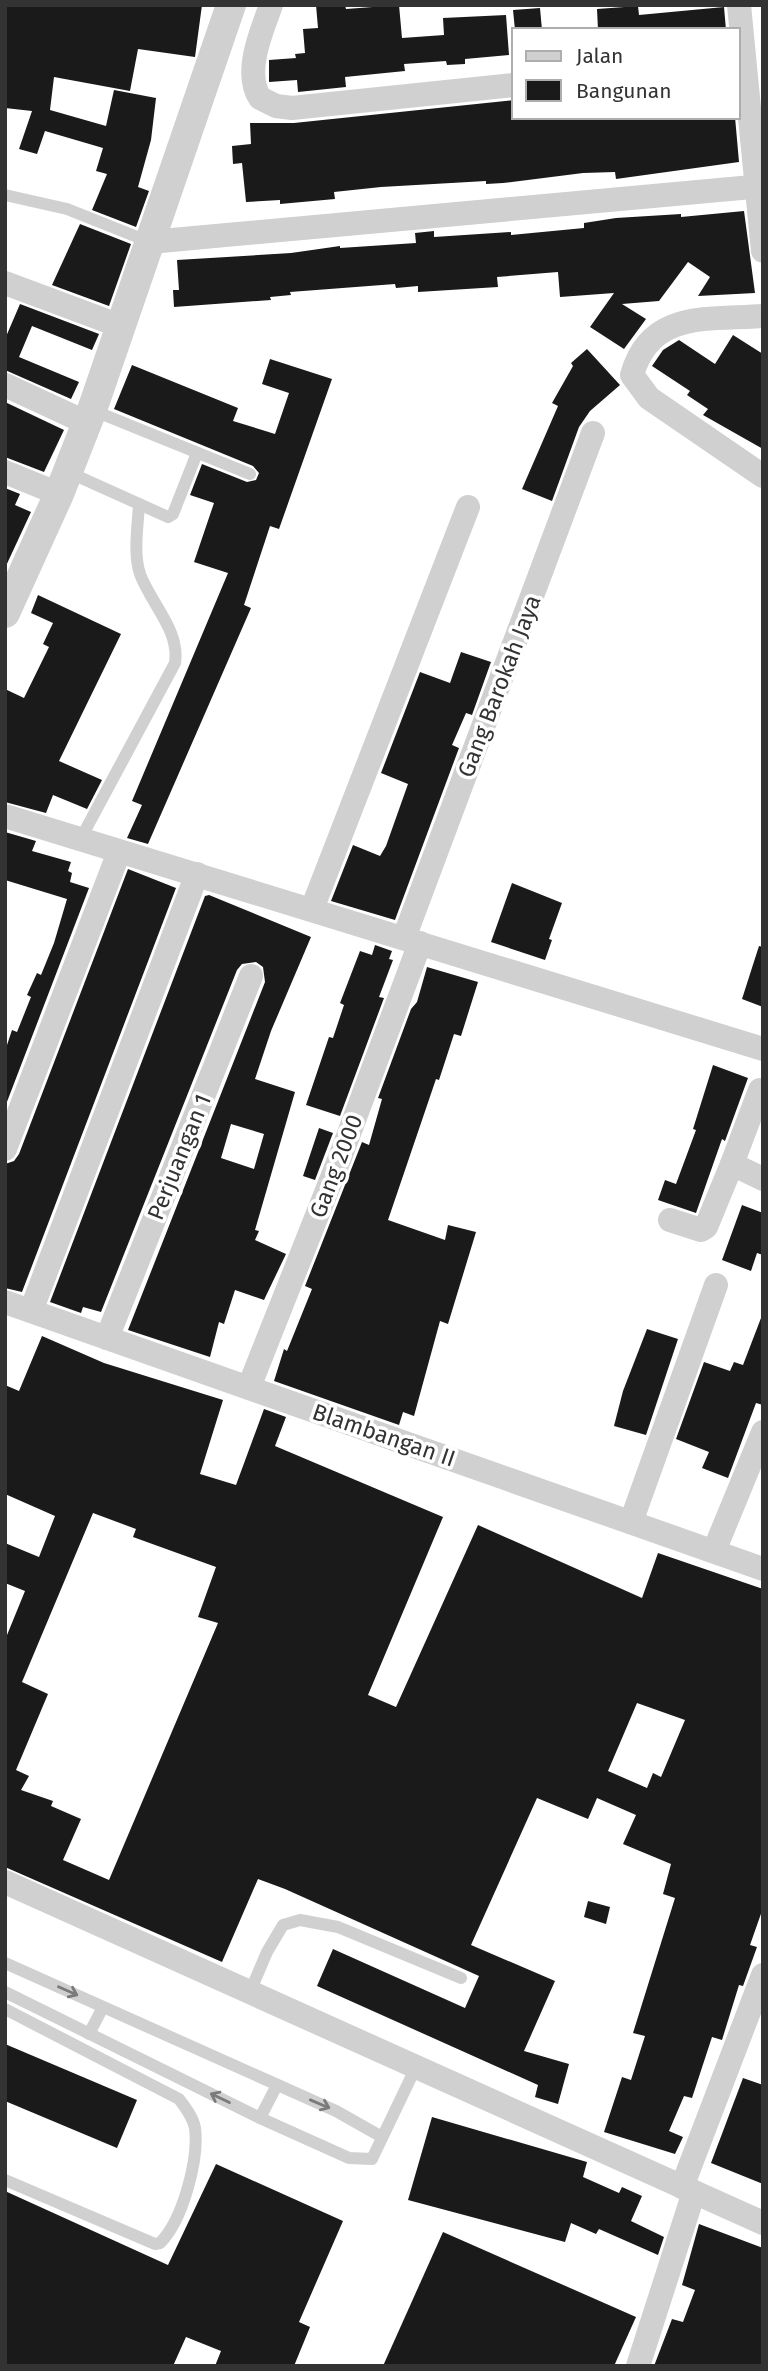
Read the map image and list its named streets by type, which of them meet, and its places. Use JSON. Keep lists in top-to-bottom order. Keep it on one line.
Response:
{"streets":{"street":["Gang Barokah Jaya","Perjuangan 1","Gang 2000","Blambangan II"]},"crossings":[["Gang Barokah Jaya","Gang 2000"],["Perjuangan 1","Blambangan II"],["Gang 2000","Blambangan II"]],"legend":["Jalan","Bangunan"]}
